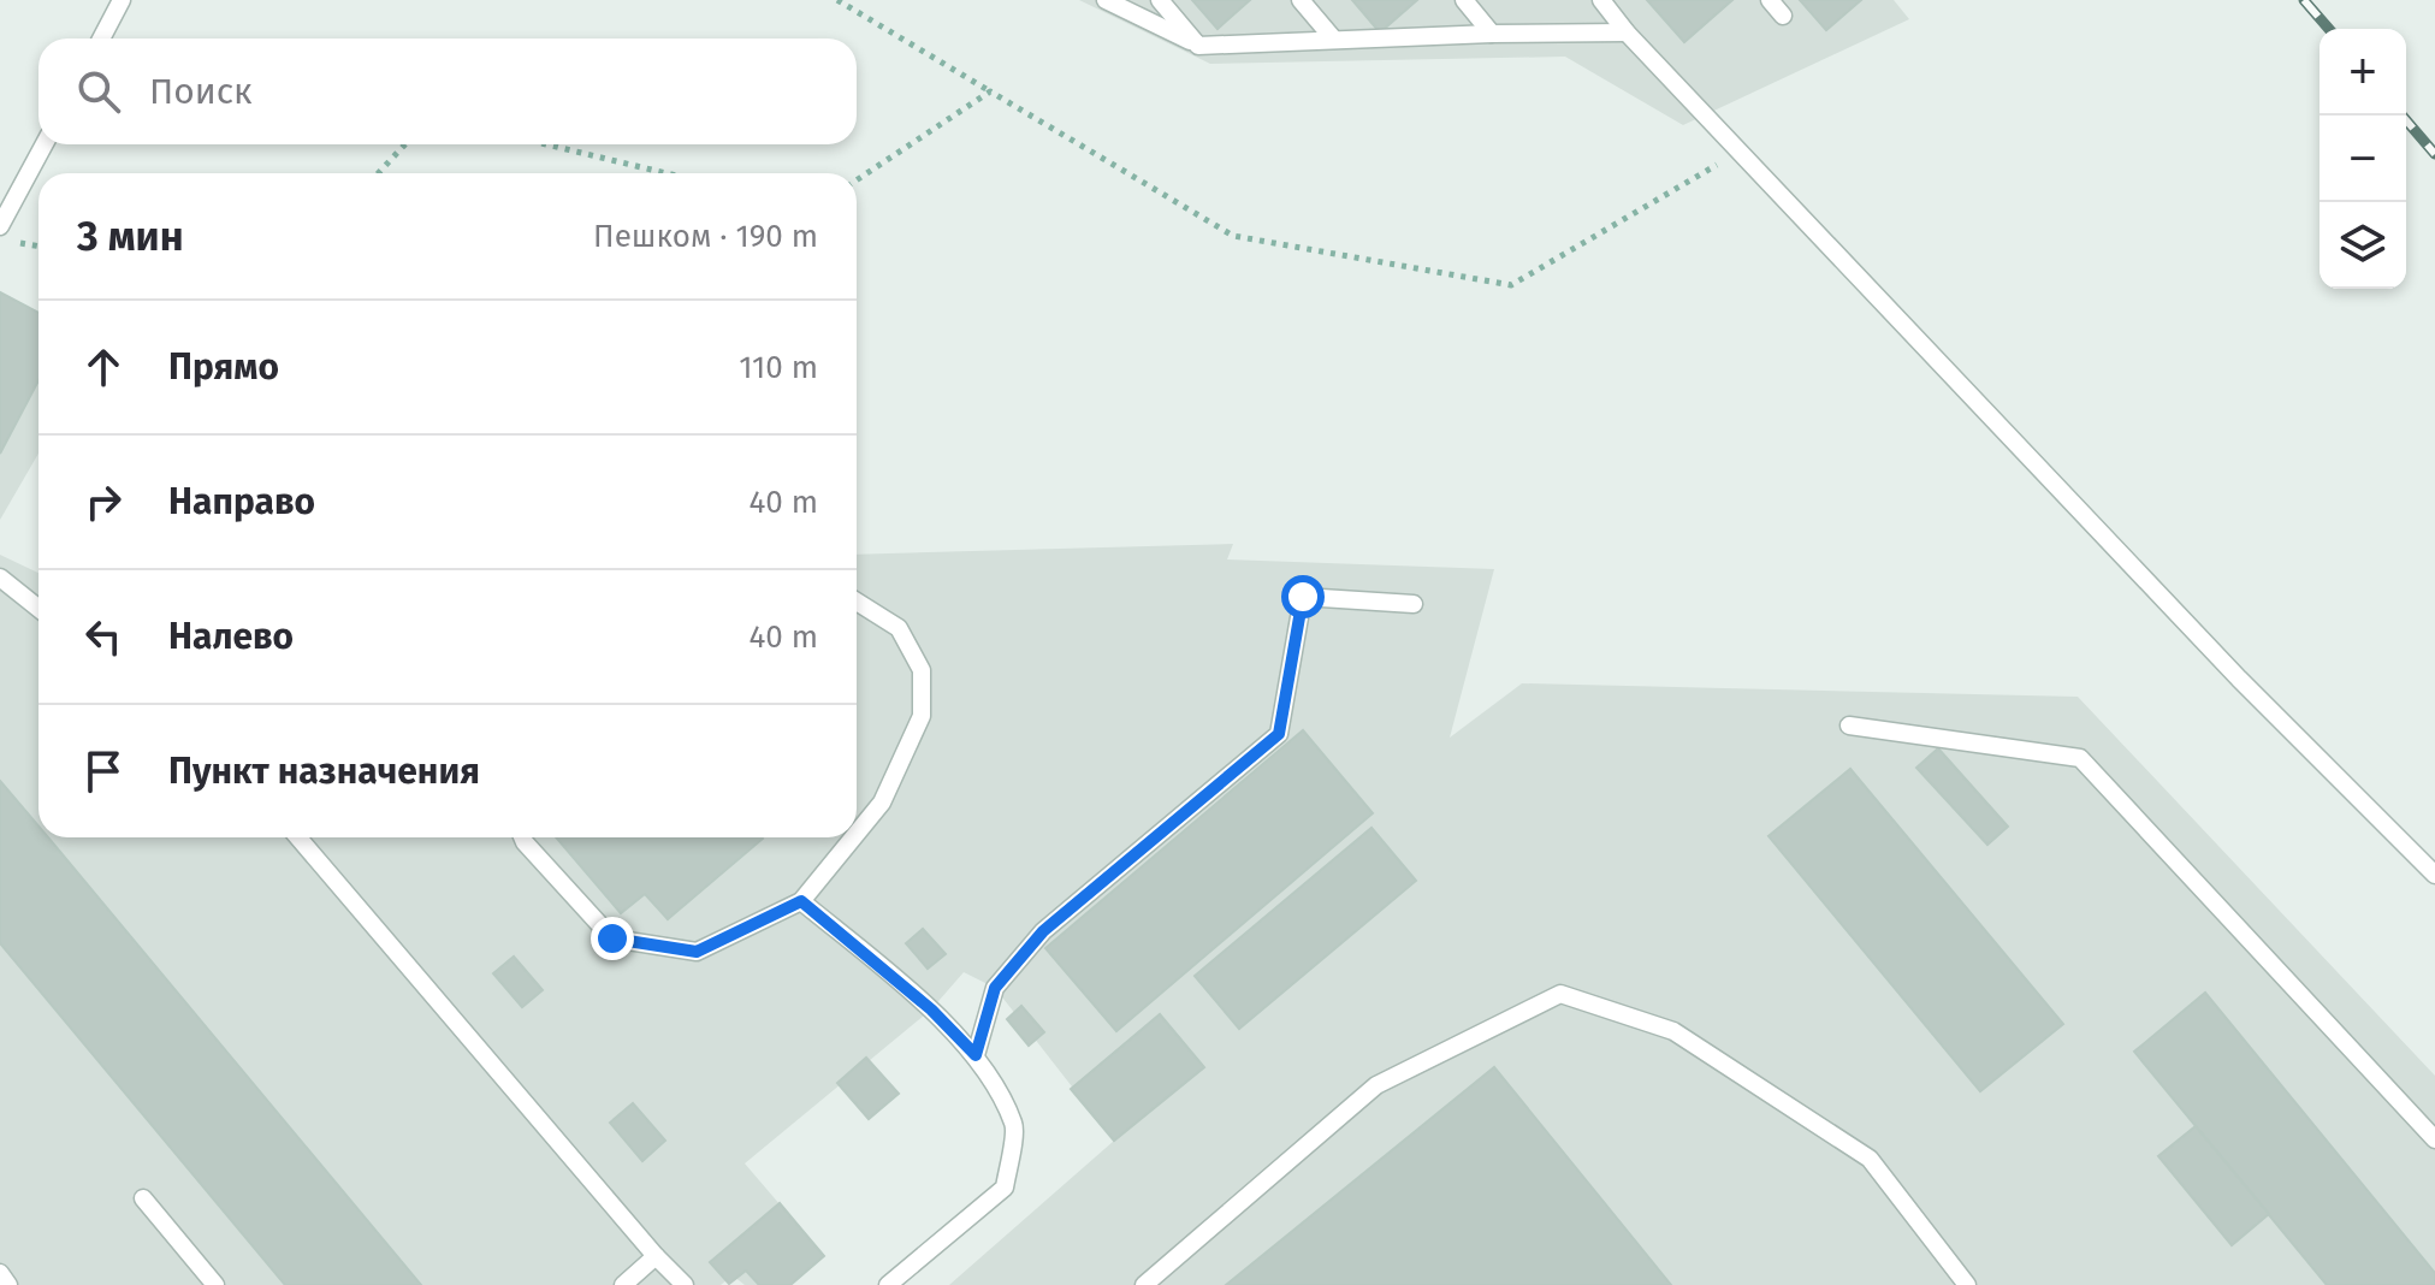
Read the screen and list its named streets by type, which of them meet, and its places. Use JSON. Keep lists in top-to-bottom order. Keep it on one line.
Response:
{"page":{"map_buttons":["+","−"],"search":"Поиск","heading":["3 мин","Пешком · 190 m"],"list":[["Прямо","110 m"],["Направо","40 m"],["Налево","40 m"],"Пункт назначения"]}}
